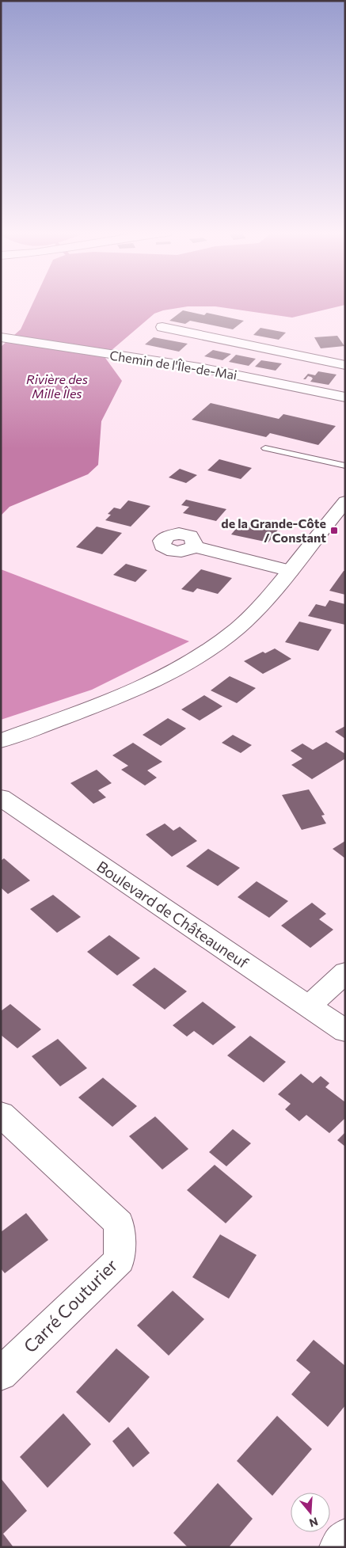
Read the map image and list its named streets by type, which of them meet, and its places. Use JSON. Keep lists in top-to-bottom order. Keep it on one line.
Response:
{"streets":{"street":["Chemin de l'Île-de-Mai","Boulevard de Châteauneuf","Carré Couturier"]},"water":["Rivière des Mille Îles"],"places":{"transit":["de la Grande-Côte / Constant"]},"north":"bottom"}
